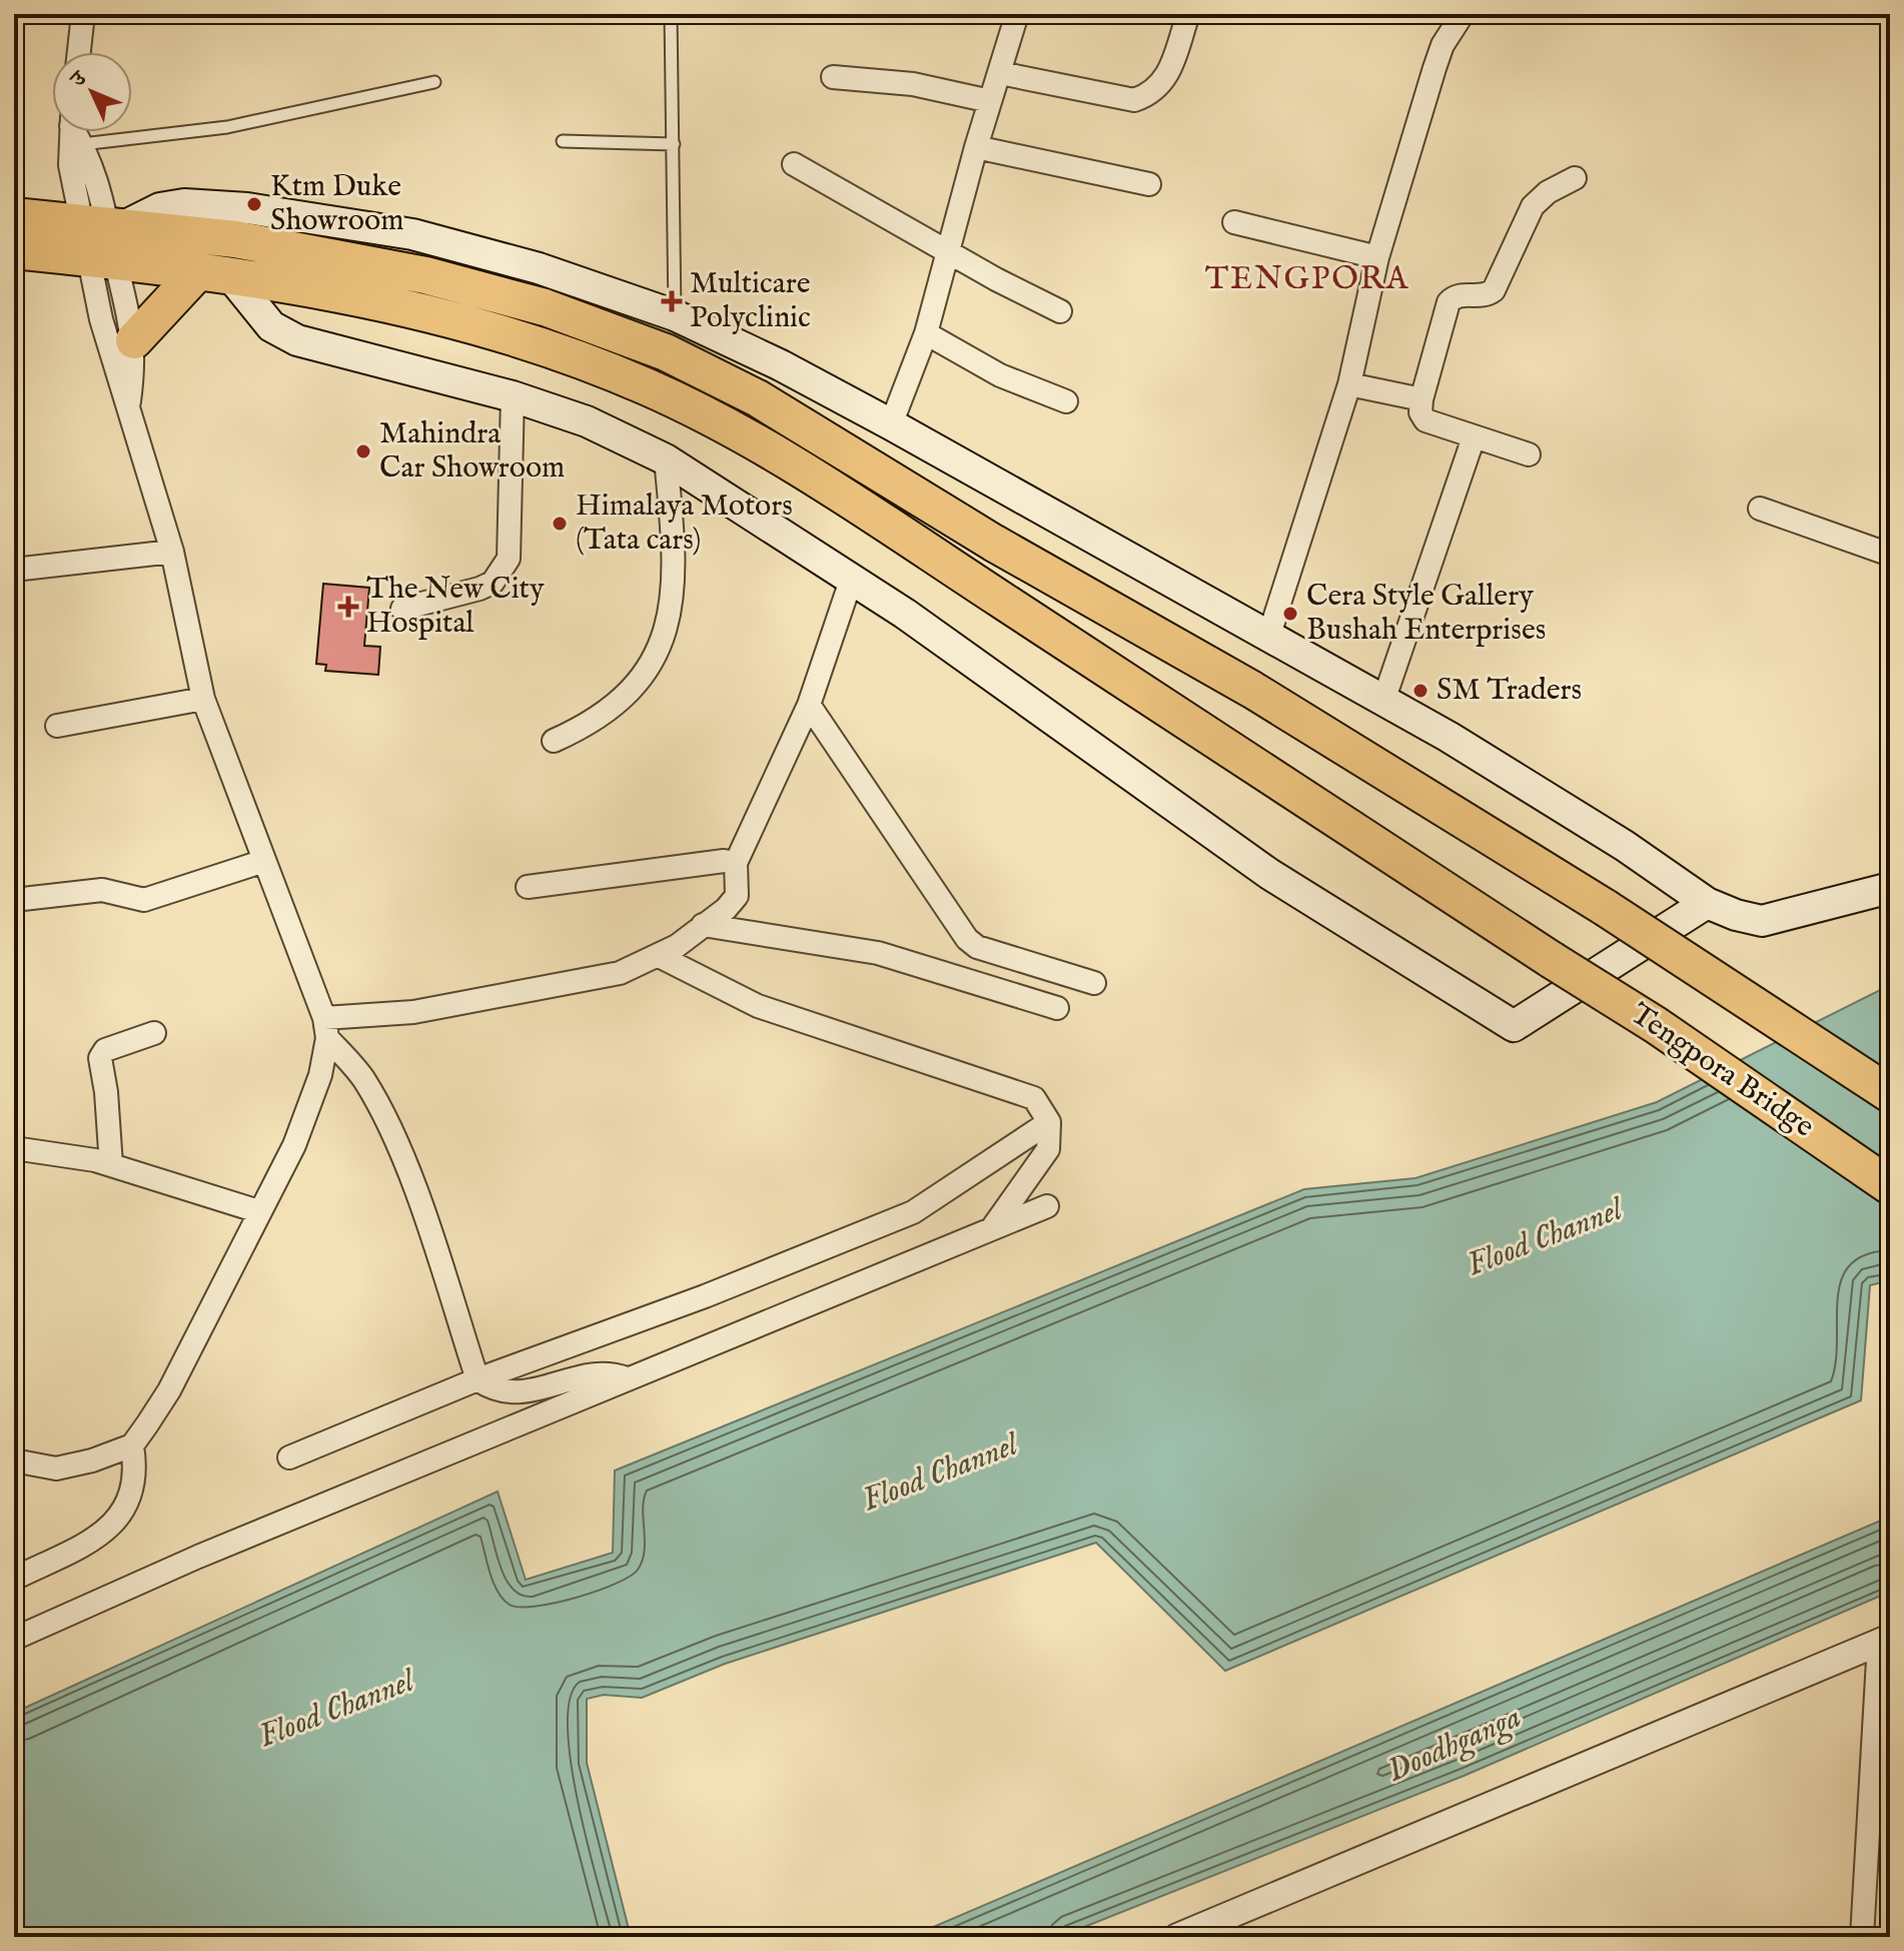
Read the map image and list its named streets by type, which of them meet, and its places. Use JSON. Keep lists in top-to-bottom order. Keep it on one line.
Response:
{"streets":{"highway":["Tengpora Bridge"]},"districts":["TENGPORA"],"water":["Flood Channel","Doodhganga"],"places":{"other":["Ktm Duke Showroom","Mahindra Car Showroom","Himalaya Motors (Tata cars)","Cera Style Gallery Bushah Enterprises","SM Traders"],"health":["Multicare Polyclinic","The New City Hospital"]},"north":"top left"}
